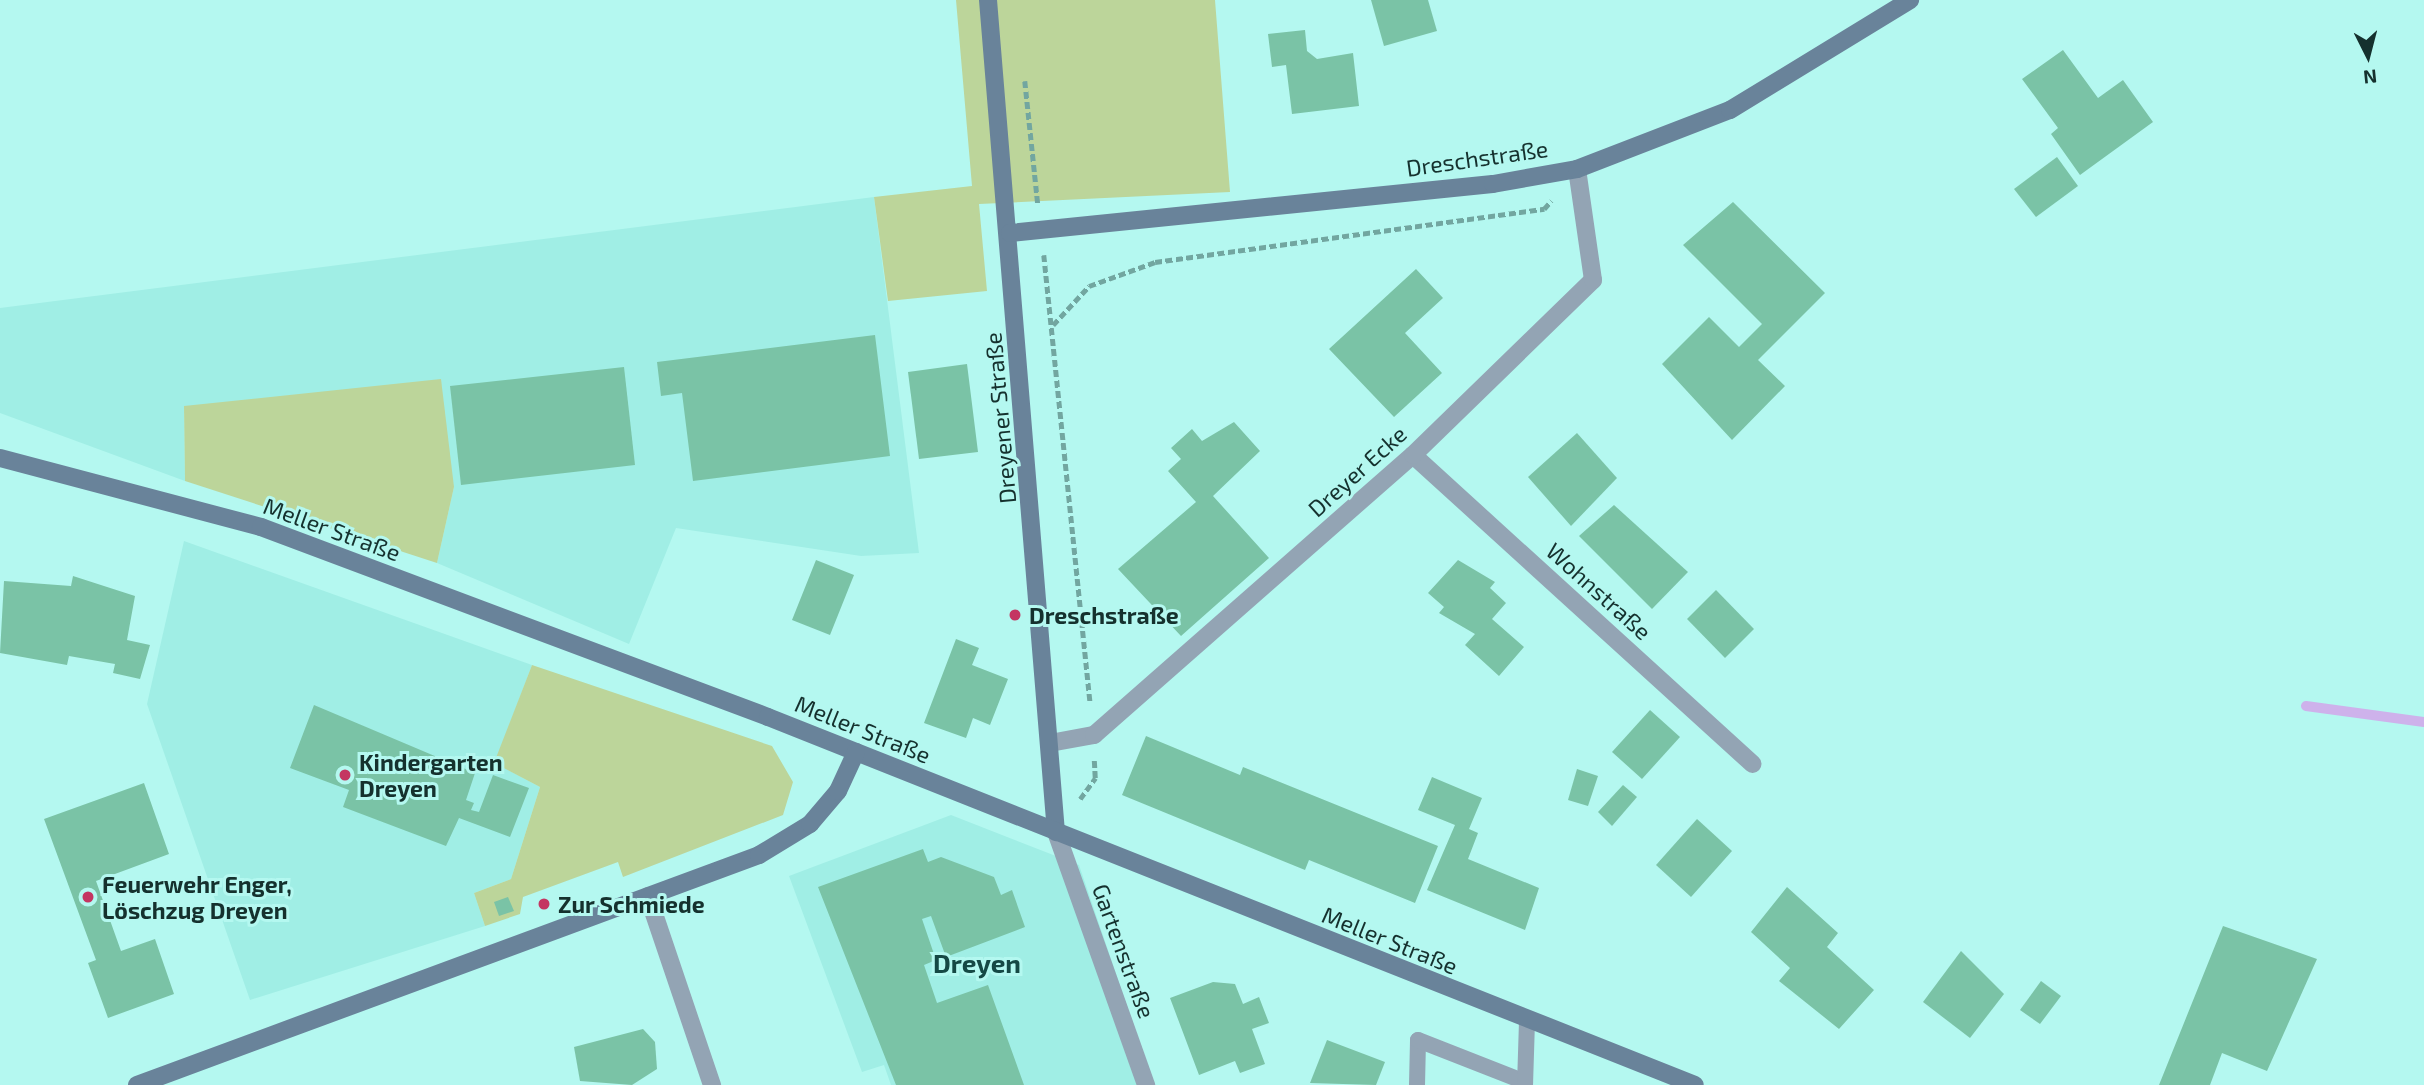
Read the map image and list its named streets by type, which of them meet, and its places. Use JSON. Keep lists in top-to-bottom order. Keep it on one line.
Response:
{"streets":{"street":["Dreschstraße","Dreyener Straße","Dreyer Ecke","Meller Straße","Wohnstraße","Gartenstraße"]},"crossings":[["Dreschstraße","Dreyener Straße"],["Dreschstraße","Dreyer Ecke"],["Dreyener Straße","Meller Straße"],["Dreyener Straße","Gartenstraße"],["Dreyer Ecke","Wohnstraße"],["Meller Straße","Gartenstraße"]],"districts":["Dreyen"],"places":["Dreschstraße","Kindergarten Dreyen","Feuerwehr Enger, Löschzug Dreyen","Zur Schmiede"],"north":"bottom"}
